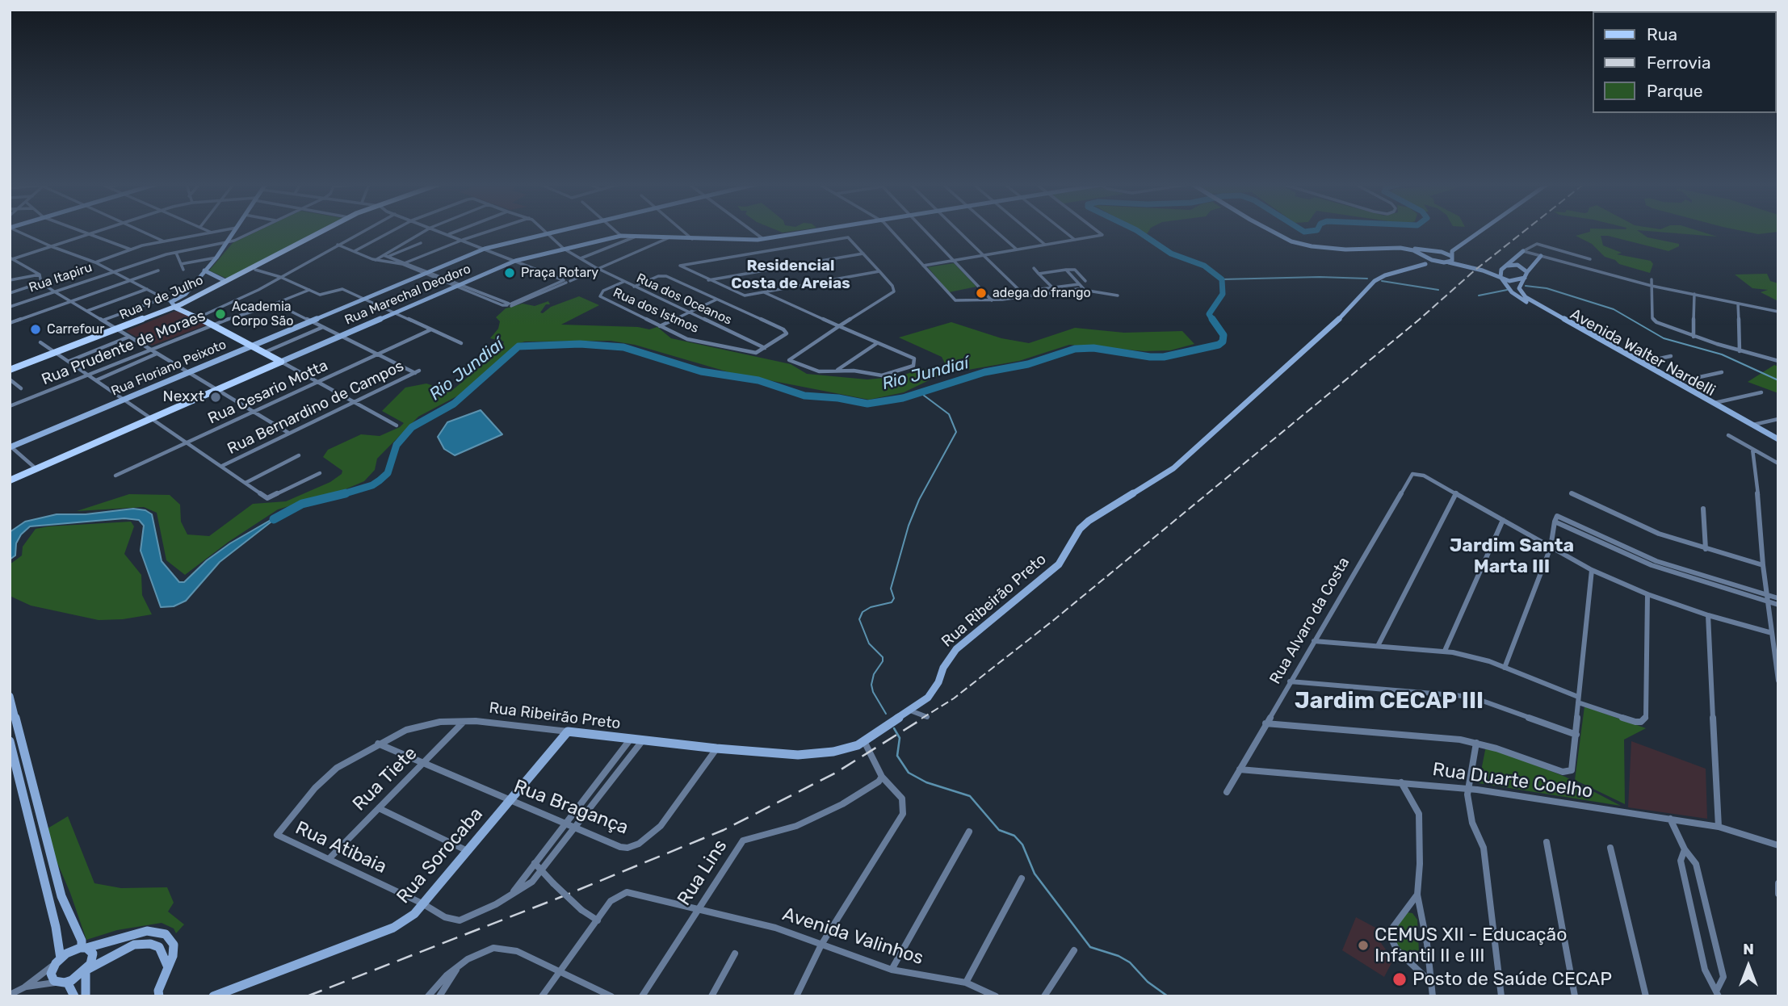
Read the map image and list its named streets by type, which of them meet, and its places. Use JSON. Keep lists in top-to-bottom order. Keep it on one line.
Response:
{"streets":{"main road":["Rua Marechal Deodoro","Rua 9 de Julho"],"street":["Rua Itapiru","Rua dos Oceanos","Rua dos Istmos","Rua Prudente de Moraes","Avenida Walter Nardelli","Rua Floriano Peixoto","Rua Cesario Motta","Rua Bernardino de Campos","Rua Ribeirão Preto","Rua Alvaro da Costa","Rua Tiete","Rua Duarte Coelho","Rua Bragança","Rua Atibaia","Rua Sorocaba","Rua Lins","Avenida Valinhos"]},"crossings":[["Rua Marechal Deodoro","Rua dos Oceanos"],["Rua dos Oceanos","Rua dos Istmos"],["Rua dos Oceanos","Rua Floriano Peixoto"],["Avenida Walter Nardelli","Rua Ribeirão Preto"],["Rua Cesario Motta","Rua Bernardino de Campos"],["Rua Ribeirão Preto","Rua Tiete"],["Rua Ribeirão Preto","Rua Bragança"],["Rua Ribeirão Preto","Rua Atibaia"],["Rua Ribeirão Preto","Rua Sorocaba"],["Rua Alvaro da Costa","Rua Duarte Coelho"],["Rua Tiete","Rua Bragança"],["Rua Tiete","Rua Atibaia"],["Rua Bragança","Rua Sorocaba"],["Rua Atibaia","Rua Sorocaba"],["Rua Lins","Avenida Valinhos"]],"districts":["Residencial Costa de Areias","Jardim Santa Marta III","Jardim CECAP III"],"water":["Rio Jundiaí"],"places":["Praça Rotary","adega do frango","Academia Corpo São","Carrefour","Nexxt","CEMUS XII - Educação Infantil II e III","Posto de Saúde CECAP"],"legend":["Rua","Ferrovia","Parque"],"north":"top"}
